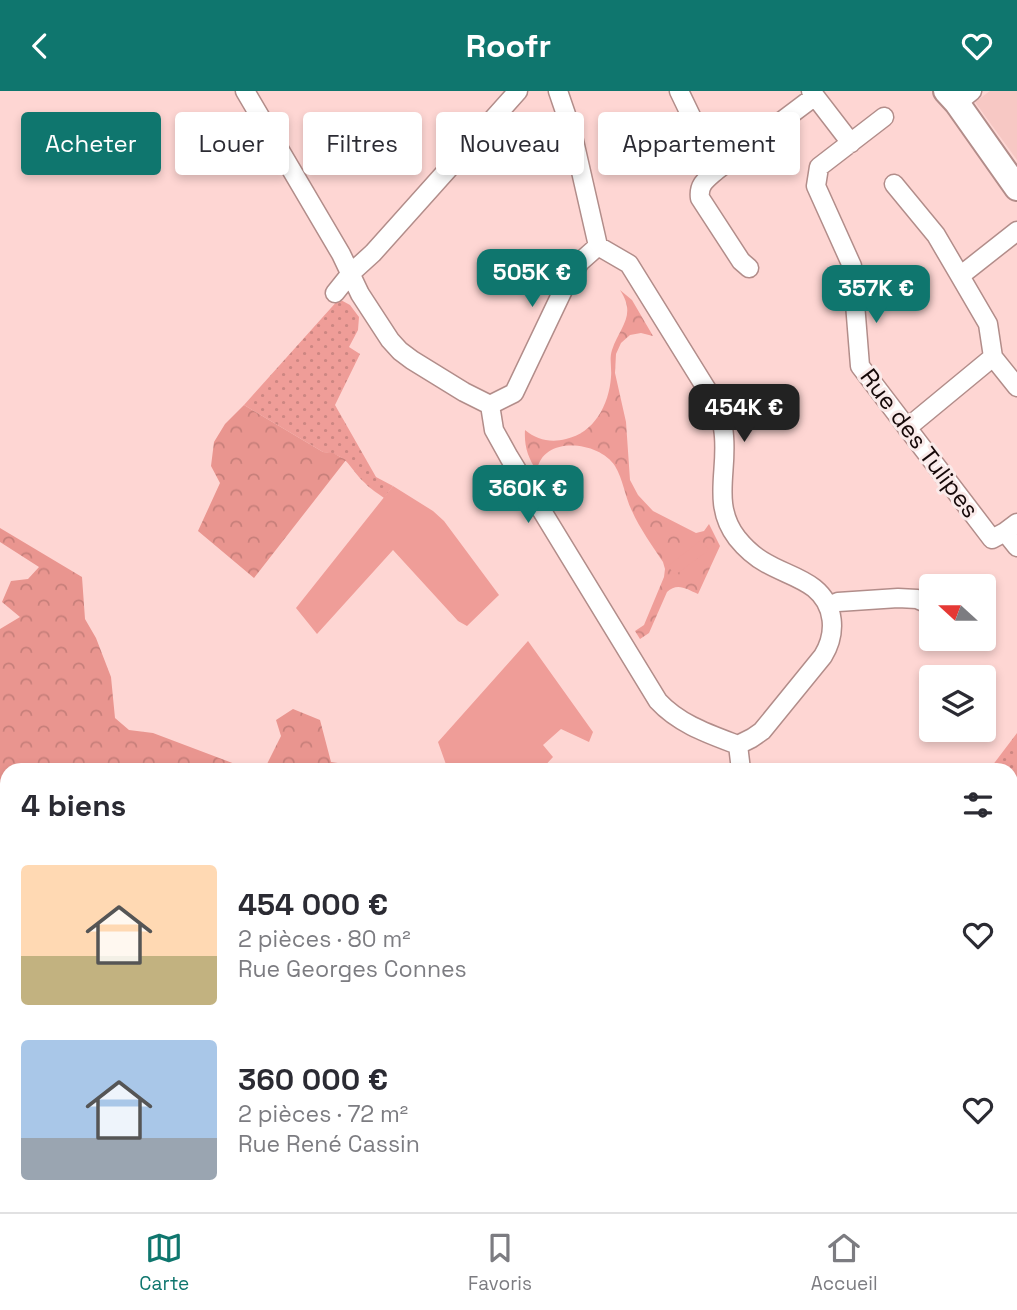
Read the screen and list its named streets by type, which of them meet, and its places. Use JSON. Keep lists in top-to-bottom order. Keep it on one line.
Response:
{"streets":{"street":["Rue des Tulipes"]},"north":"left","page":{"header":"Roofr","chip":["Acheter","Louer","Filtres","Nouveau","Appartement"],"price":["505K €","357K €","454K €","360K €"],"heading":"4 biens","list":[{"name":"454 000 €","note":"2 pièces · 80 m² · Rue Georges Connes"},{"name":"360 000 €","note":"2 pièces · 72 m² · Rue René Cassin"}],"tabs":["Carte","Favoris","Accueil"]}}
